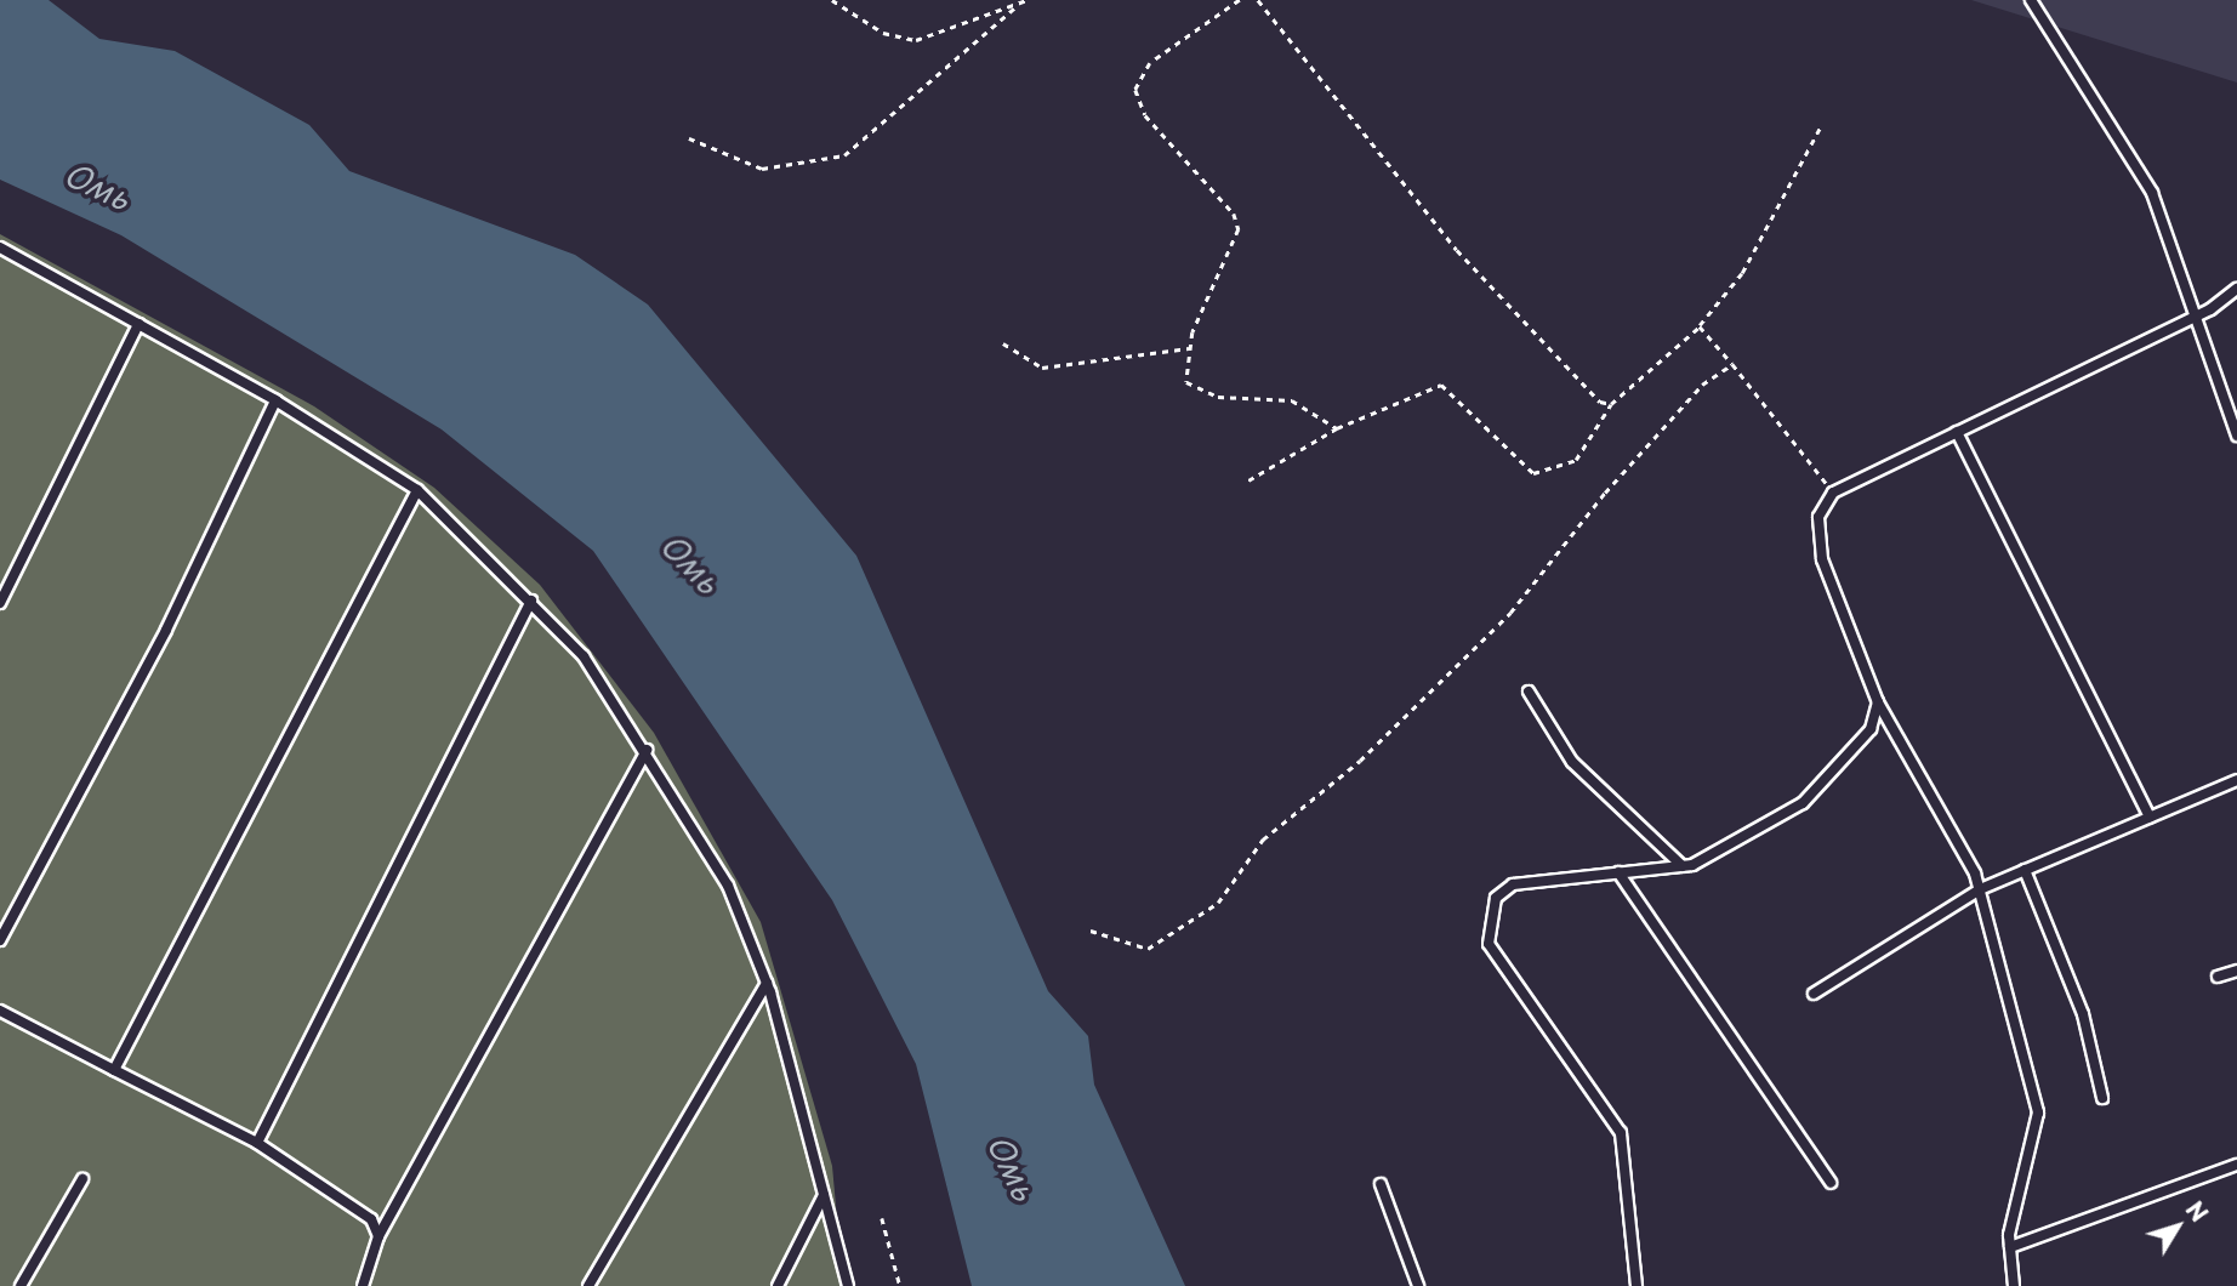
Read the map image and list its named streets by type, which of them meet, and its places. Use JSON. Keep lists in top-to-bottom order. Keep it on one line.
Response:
{"water":["Омь"],"north":"top right"}
